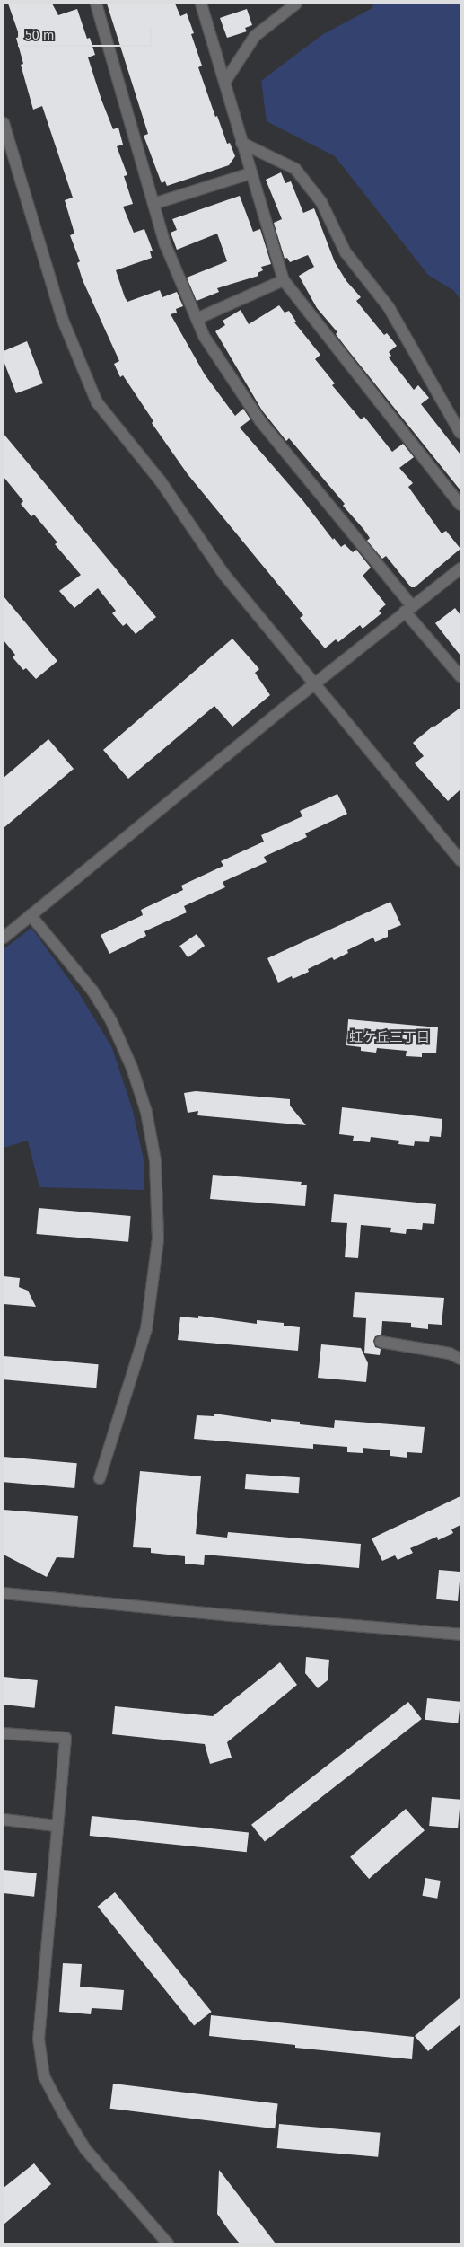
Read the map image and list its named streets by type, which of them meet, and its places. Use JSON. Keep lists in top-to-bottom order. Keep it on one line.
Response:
{"districts":["虹ケ丘三丁目"],"scale_bar":"50 m"}
